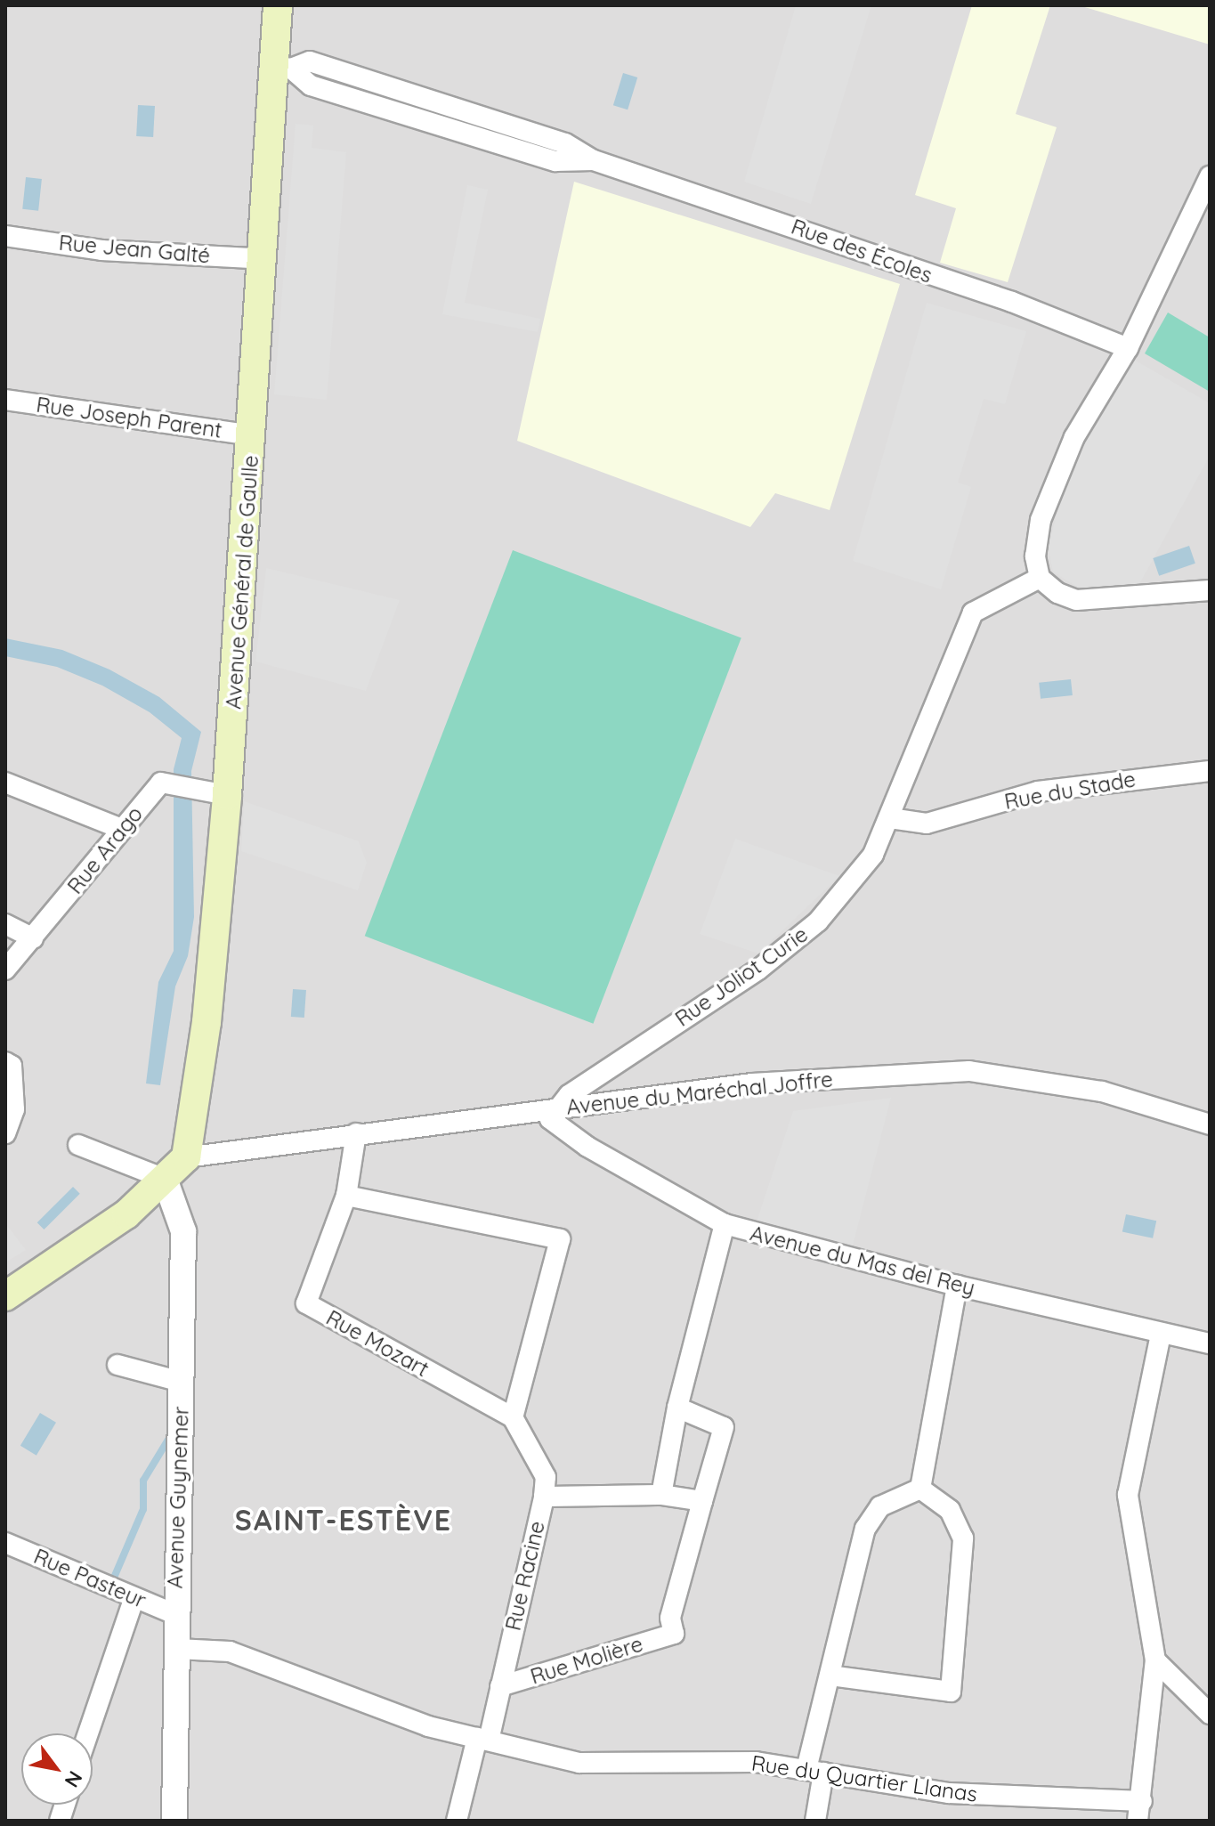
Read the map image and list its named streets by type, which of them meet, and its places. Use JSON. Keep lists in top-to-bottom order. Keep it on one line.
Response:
{"streets":{"main road":["Avenue Général de Gaulle"],"street":["Rue Jean Galté","Rue des Écoles","Rue Joseph Parent","Rue du Stade","Rue Arago","Rue Joliot Curie","Avenue du Maréchal Joffre","Avenue du Mas del Rey","Rue Mozart","Avenue Guynemer","Rue Racine","Rue Pasteur","Rue Molière","Rue du Quartier Llanas"]},"crossings":[["Rue Jean Galté","Avenue Général de Gaulle"],["Rue des Écoles","Avenue Général de Gaulle"],["Rue Joseph Parent","Avenue Général de Gaulle"],["Avenue Général de Gaulle","Rue Arago"],["Avenue Général de Gaulle","Avenue du Maréchal Joffre"],["Rue du Stade","Rue Joliot Curie"],["Rue Joliot Curie","Avenue du Maréchal Joffre"],["Rue Joliot Curie","Avenue du Mas del Rey"],["Avenue du Maréchal Joffre","Avenue du Mas del Rey"],["Rue Mozart","Rue Racine"],["Avenue Guynemer","Rue Pasteur"],["Avenue Guynemer","Rue du Quartier Llanas"],["Rue Racine","Rue Molière"],["Rue Racine","Rue du Quartier Llanas"]],"districts":["SAINT-ESTÈVE"],"north":"bottom right"}
